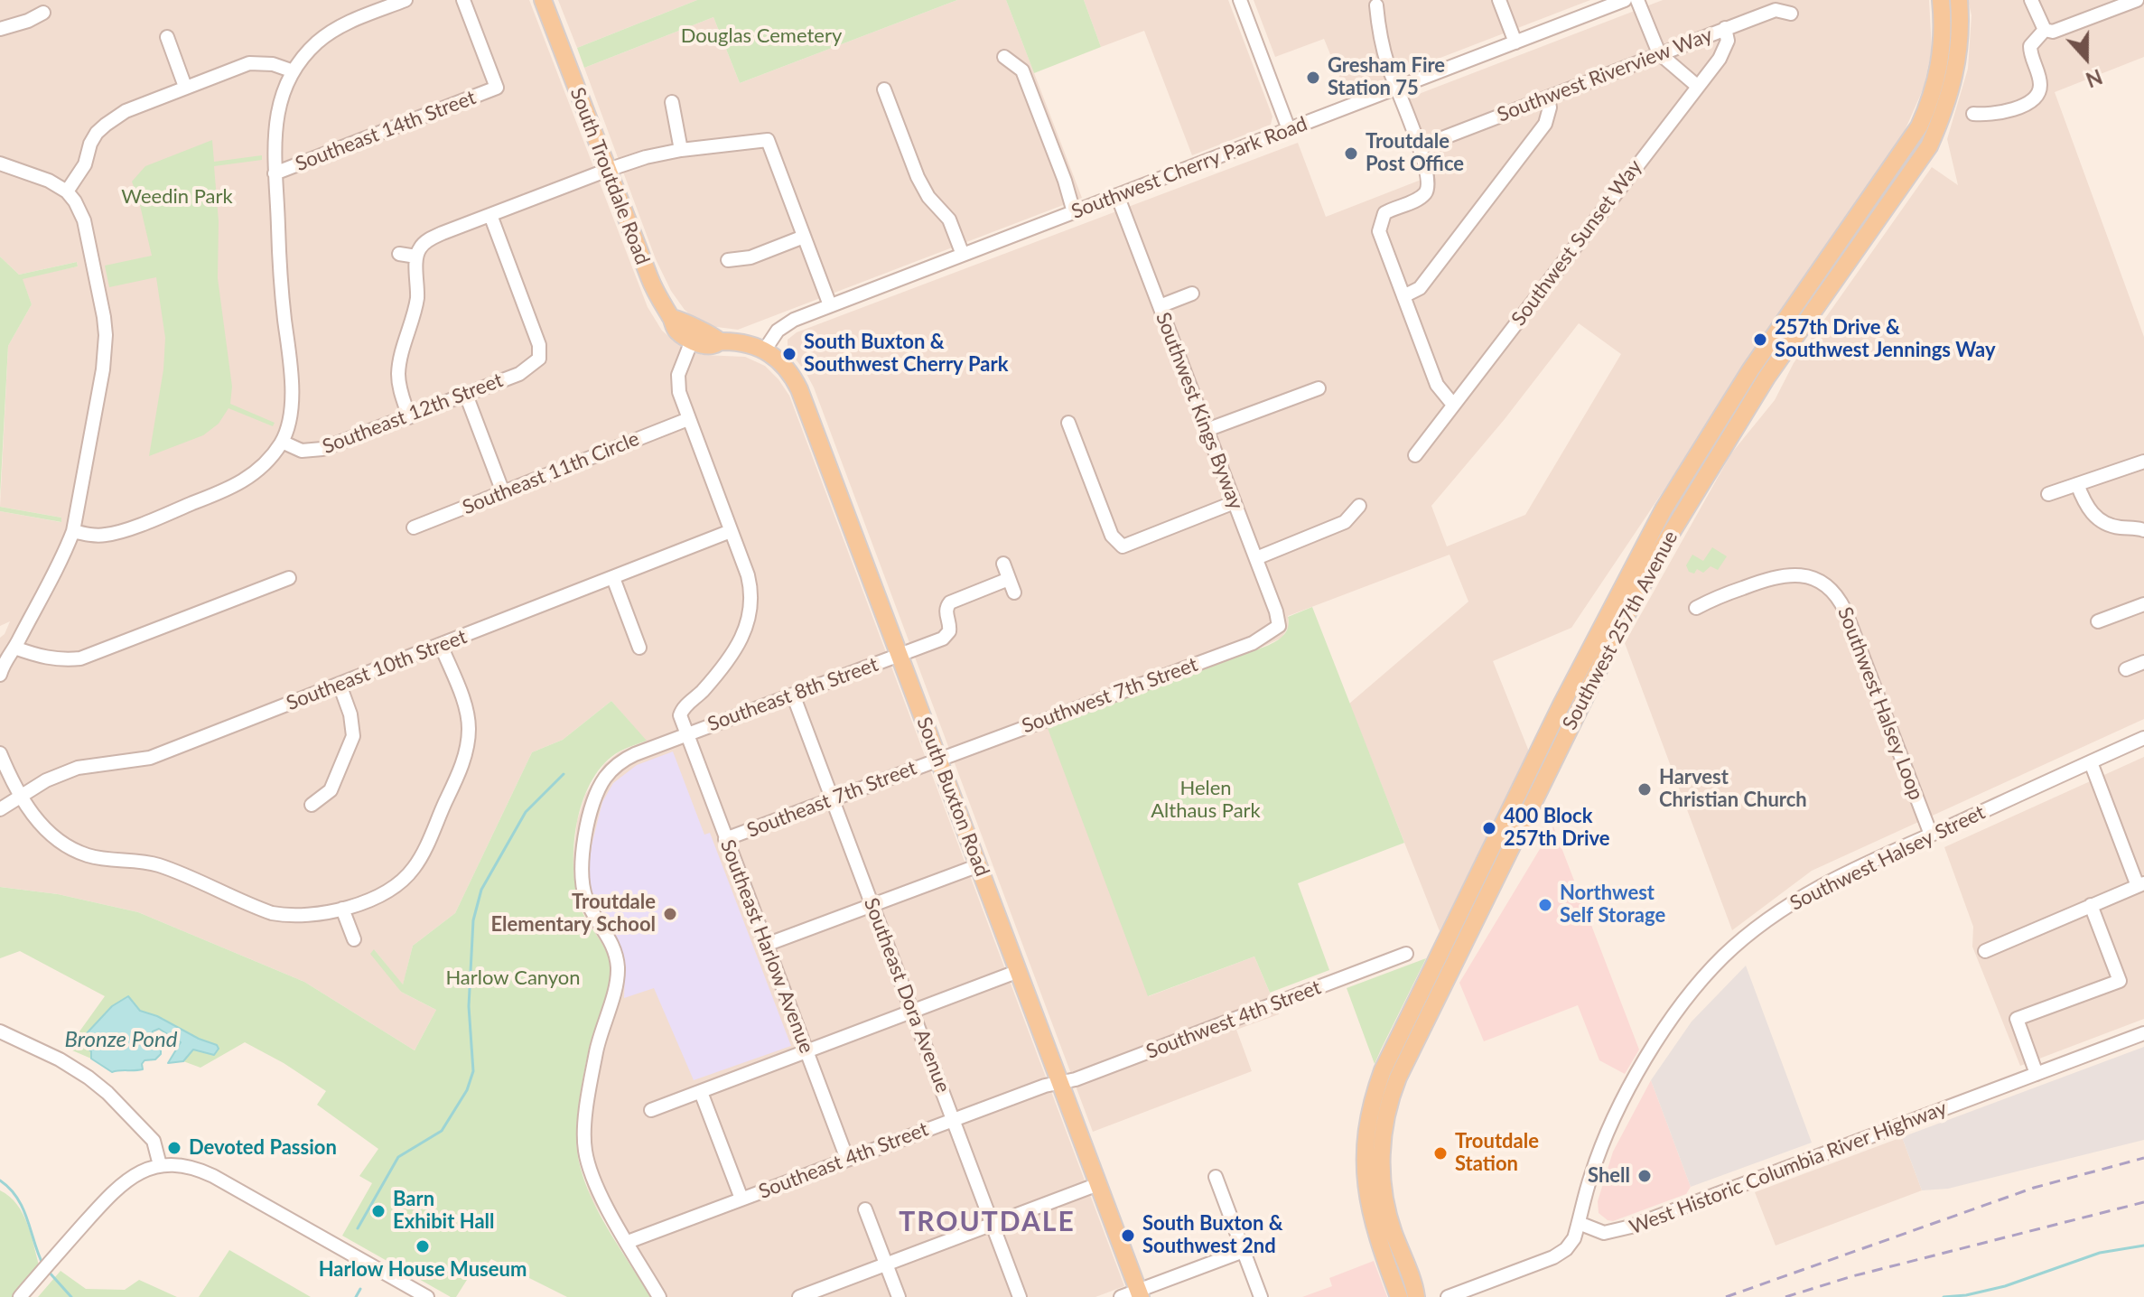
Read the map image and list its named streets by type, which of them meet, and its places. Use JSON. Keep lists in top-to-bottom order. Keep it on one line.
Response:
{"streets":{"main road":["South Troutdale Road","Southwest 257th Avenue","South Buxton Road"],"street":["Southwest Riverview Way","Southeast 14th Street","Southwest Cherry Park Road","Southwest Sunset Way","Southwest Kings Byway","Southeast 12th Street","Southeast 11th Circle","Southeast 10th Street","Southeast 8th Street","Southwest 7th Street","Southwest Halsey Loop","Southeast 7th Street","Southwest Halsey Street","Southeast Harlow Avenue","Southeast Dora Avenue","Southwest 4th Street","Southeast 4th Street","West Historic Columbia River Highway"]},"crossings":[["Southwest Riverview Way","Southwest Sunset Way"],["Southwest Cherry Park Road","Southwest Kings Byway"],["Southwest Cherry Park Road","South Buxton Road"],["Southwest Kings Byway","Southwest 7th Street"],["Southeast 8th Street","South Buxton Road"],["Southeast 8th Street","Southeast Harlow Avenue"],["Southeast 8th Street","Southeast Dora Avenue"],["Southeast 8th Street","Southeast 4th Street"],["Southwest 7th Street","South Buxton Road"],["Southwest 7th Street","Southeast 7th Street"],["Southwest Halsey Loop","Southwest Halsey Street"],["South Buxton Road","Southeast 7th Street"],["South Buxton Road","Southwest 4th Street"],["South Buxton Road","Southeast 4th Street"],["Southeast 7th Street","Southeast Harlow Avenue"],["Southeast 7th Street","Southeast Dora Avenue"],["Southwest Halsey Street","West Historic Columbia River Highway"],["Southeast Harlow Avenue","Southeast 4th Street"],["Southeast Dora Avenue","Southeast 4th Street"],["Southwest 4th Street","Southeast 4th Street"]],"districts":["TROUTDALE"],"water":["Bronze Pond"],"parks":["Douglas Cemetery","Weedin Park","Helen Althaus Park","Harlow Canyon"],"places":["Gresham Fire Station 75","Troutdale Post Office","257th Drive & Southwest Jennings Way","South Buxton & Southwest Cherry Park","Harvest Christian Church","400 Block 257th Drive","Northwest Self Storage","Troutdale Elementary School","Devoted Passion","Troutdale Station","Shell","Barn Exhibit Hall","South Buxton & Southwest 2nd","Harlow House Museum"],"north":"bottom"}
